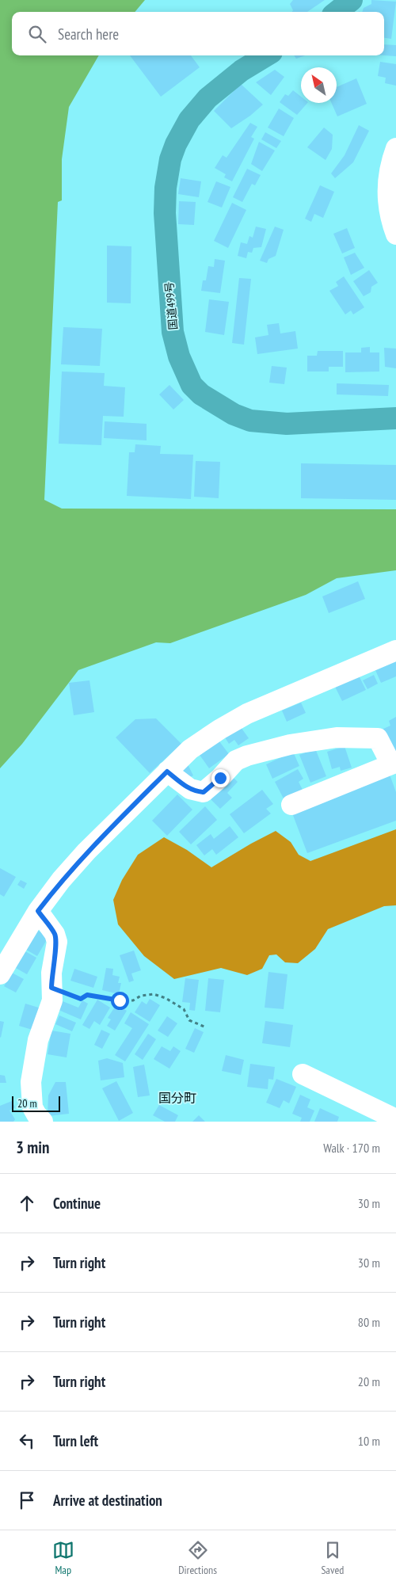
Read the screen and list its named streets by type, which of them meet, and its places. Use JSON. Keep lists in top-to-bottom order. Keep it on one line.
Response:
{"streets":{"highway":["国道499号"]},"districts":["国分町"],"scale_bar":"20 m","north":"top left","page":{"search":"Search here","scale":"20 m","heading":["3 min","Walk · 170 m"],"list":[["Continue","30 m"],["Turn right","30 m"],["Turn right","80 m"],["Turn right","20 m"],["Turn left","10 m"],"Arrive at destination"],"nav":["Map","Directions","Saved"]}}
